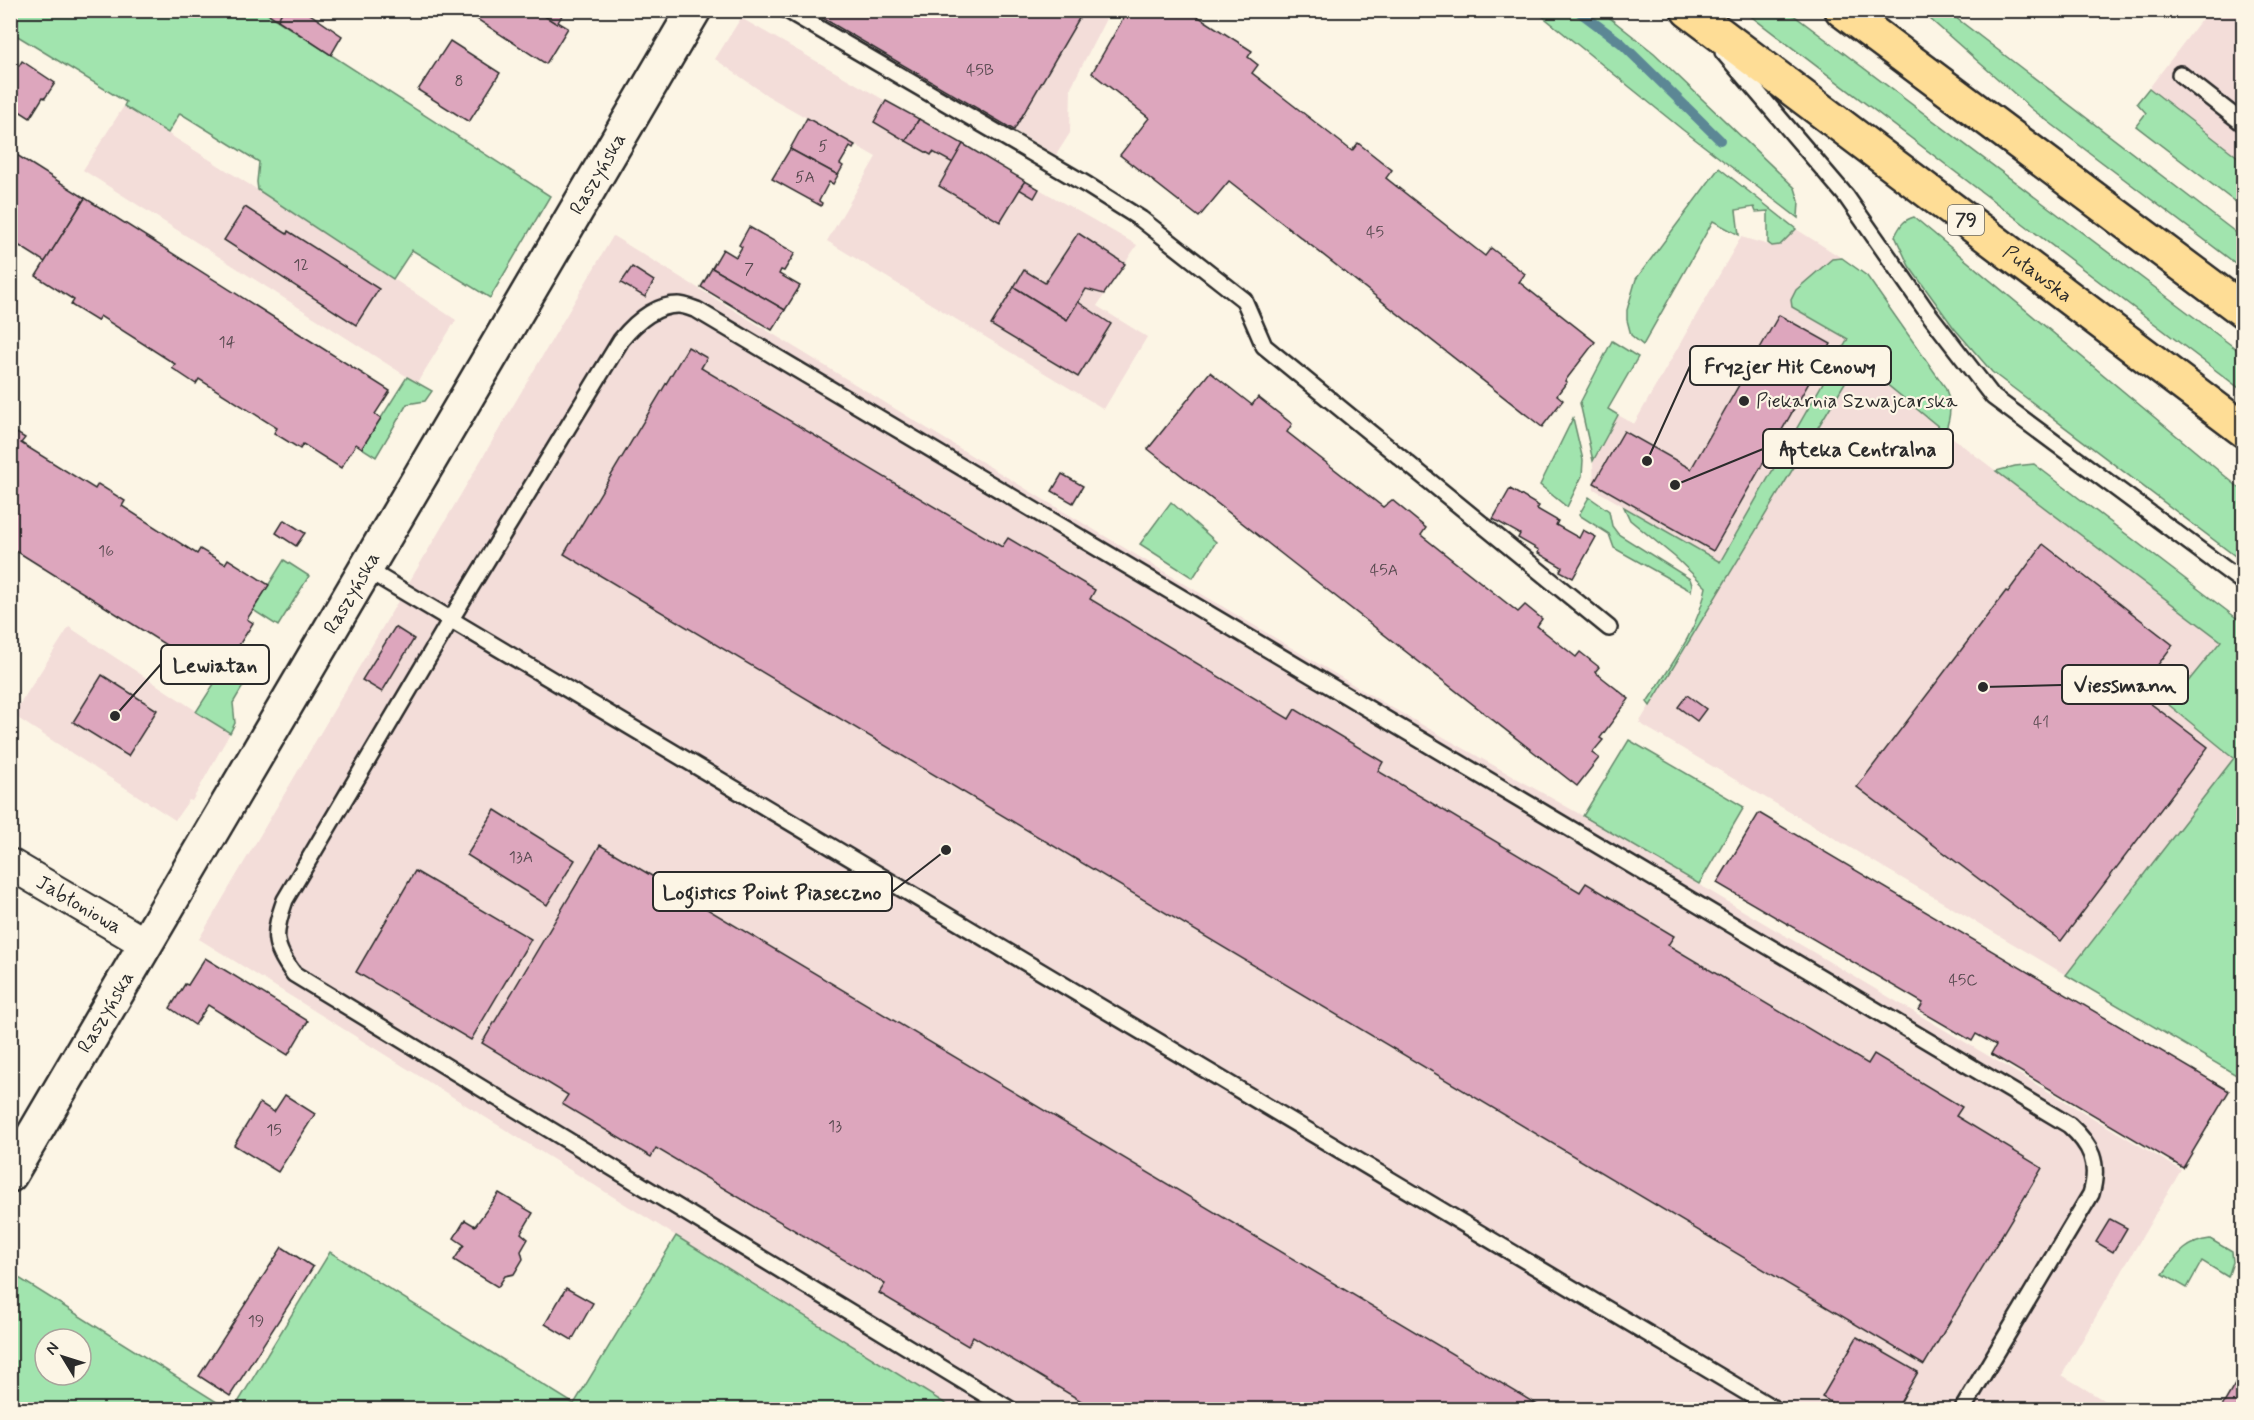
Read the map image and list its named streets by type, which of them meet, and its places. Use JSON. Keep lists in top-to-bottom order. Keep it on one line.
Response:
{"streets":{"main road":["79","Puławska"],"street":["Raszyńska","Jabłoniowa"]},"crossings":[["Raszyńska","Jabłoniowa"]],"places":["Piekarnia Szwajcarska","Fryzjer Hit Cenowy","Apteka Centralna","Viessmann","Lewiatan","Logistics Point Piaseczno"],"house_numbers":["45B","8","5","5A","45","12","7","14","16","45A","41","13A","45C","13","15","19"],"north":"top left"}
